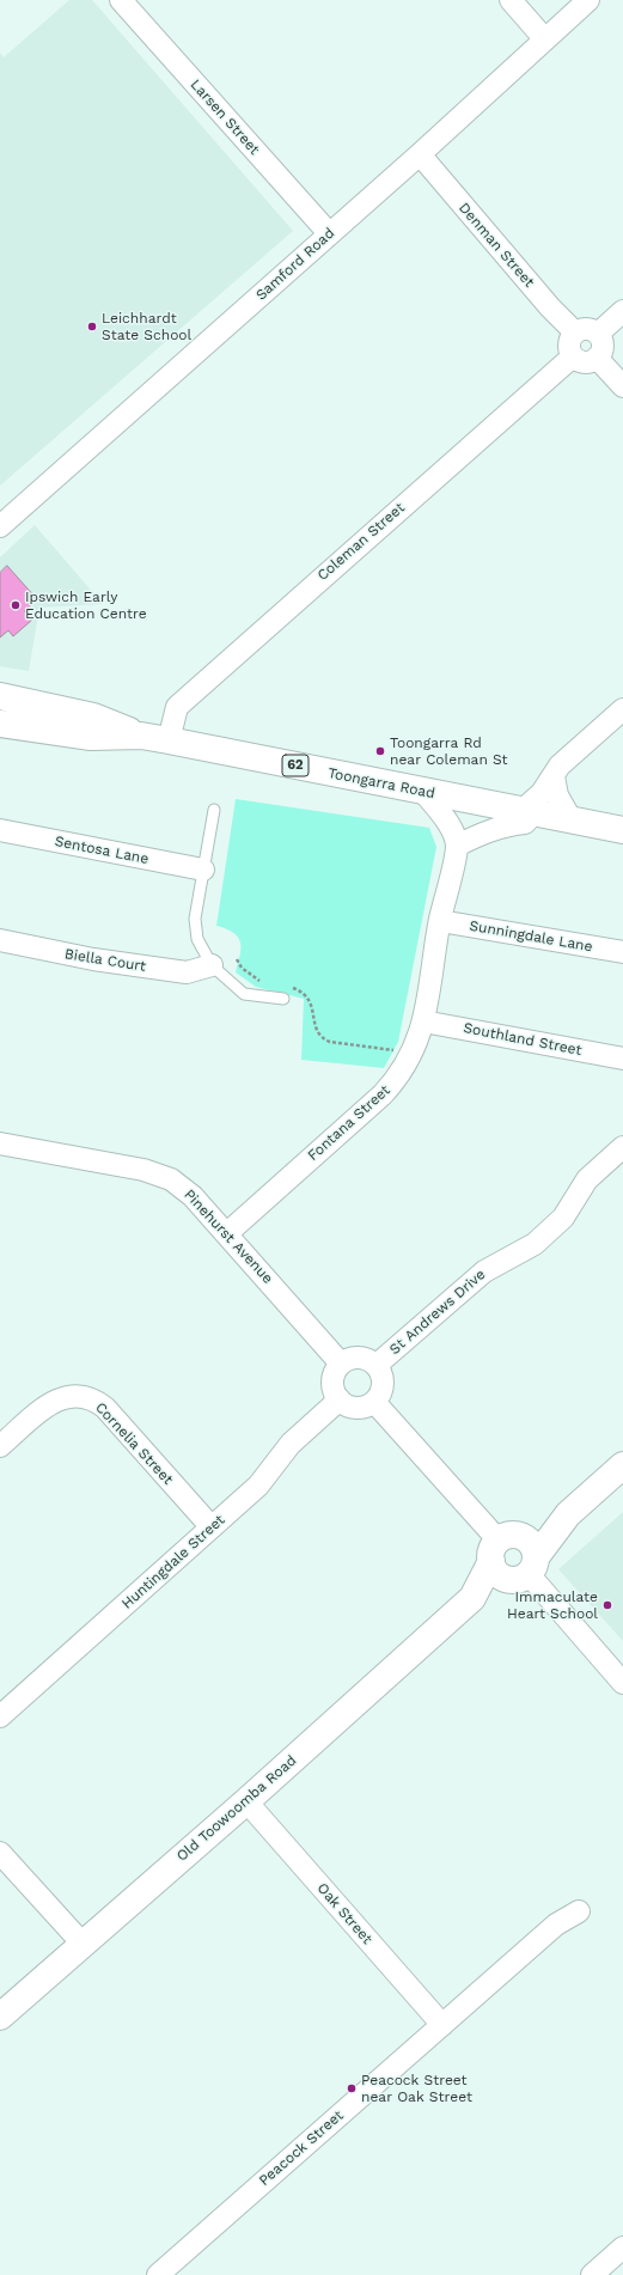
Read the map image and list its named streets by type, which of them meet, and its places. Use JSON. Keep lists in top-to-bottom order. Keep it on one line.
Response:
{"streets":{"street":["Larsen Street","Denman Street","Samford Road","Coleman Street","62","Toongarra Road","Sentosa Lane","Sunningdale Lane","Biella Court","Southland Street","Fontana Street","Pinehurst Avenue","St Andrews Drive","Cornelia Street","Huntingdale Street","Old Toowoomba Road","Oak Street","Peacock Street"]},"crossings":[["Larsen Street","Samford Road"],["Denman Street","Samford Road"],["Denman Street","Coleman Street"],["Coleman Street","Toongarra Road"],["Sunningdale Lane","Fontana Street"],["Southland Street","Fontana Street"],["Fontana Street","Pinehurst Avenue"],["Pinehurst Avenue","St Andrews Drive"],["Pinehurst Avenue","Huntingdale Street"],["St Andrews Drive","Huntingdale Street"],["Cornelia Street","Huntingdale Street"],["Old Toowoomba Road","Oak Street"],["Oak Street","Peacock Street"]],"places":["Leichhardt State School","Ipswich Early Education Centre","Toongarra Rd near Coleman St","Immaculate Heart School","Peacock Street near Oak Street"]}
